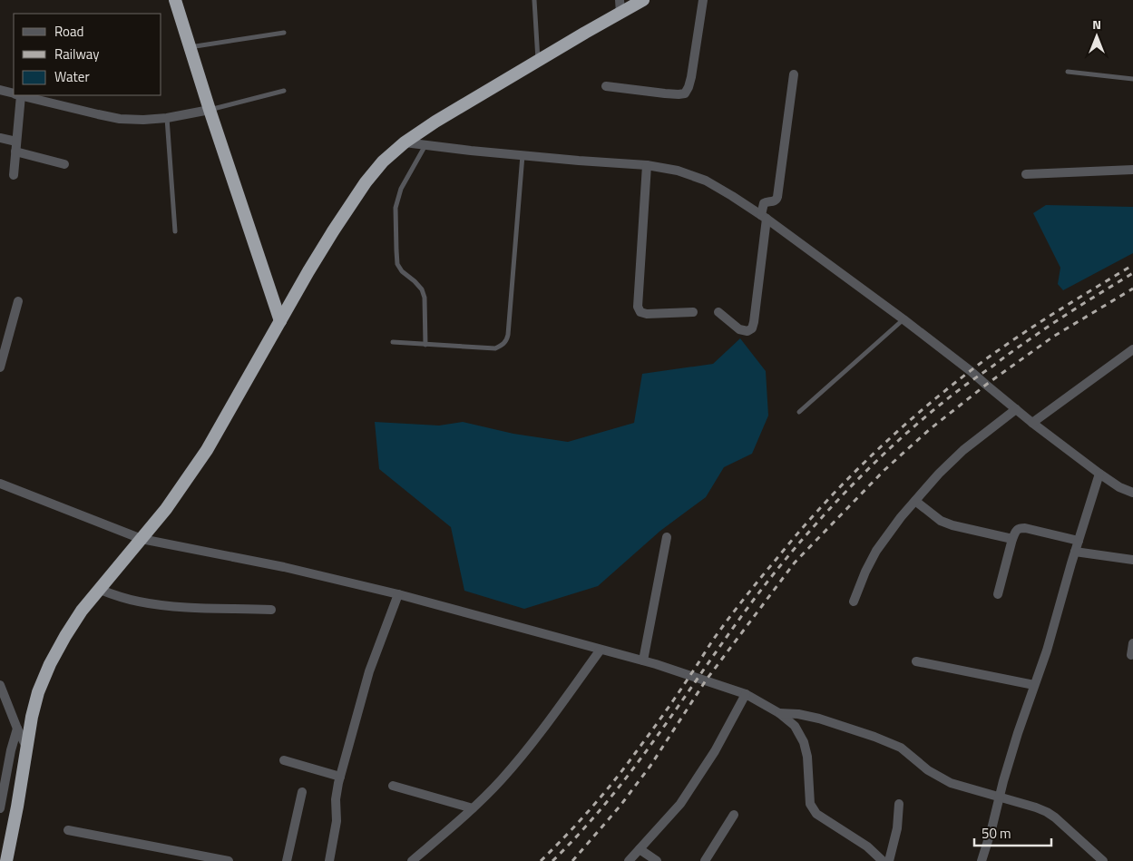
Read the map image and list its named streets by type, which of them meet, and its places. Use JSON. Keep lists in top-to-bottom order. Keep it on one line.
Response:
{"legend":["Road","Railway","Water"],"scale_bar":"50 m","north":"top"}
